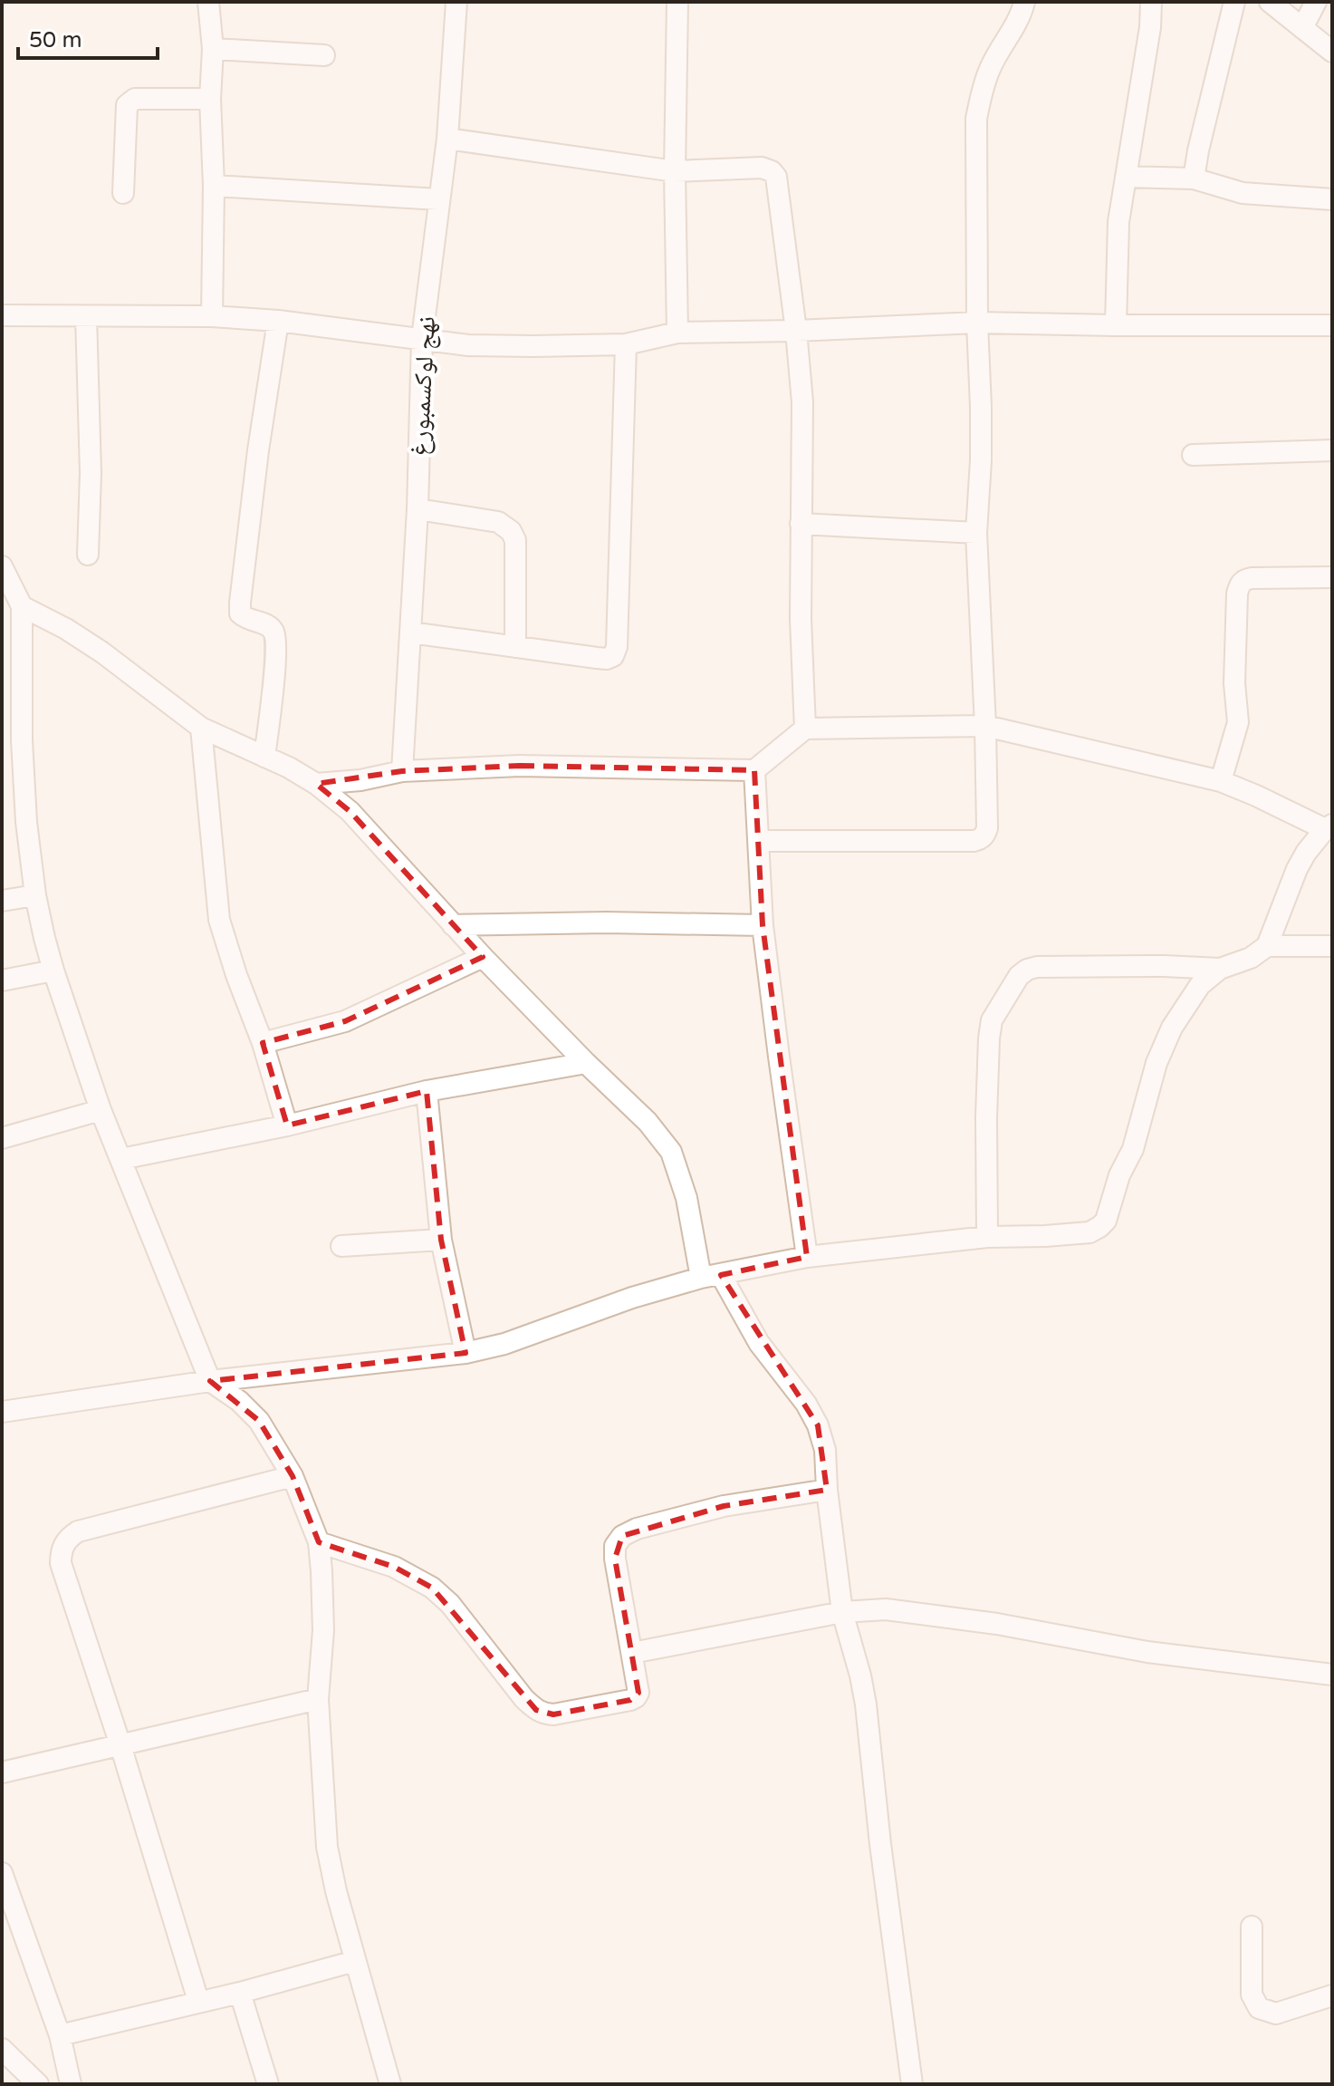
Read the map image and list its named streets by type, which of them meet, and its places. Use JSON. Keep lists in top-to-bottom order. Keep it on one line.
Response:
{"streets":{"street":["نهج لوكسمبورغ"]},"scale_bar":"50 m"}
